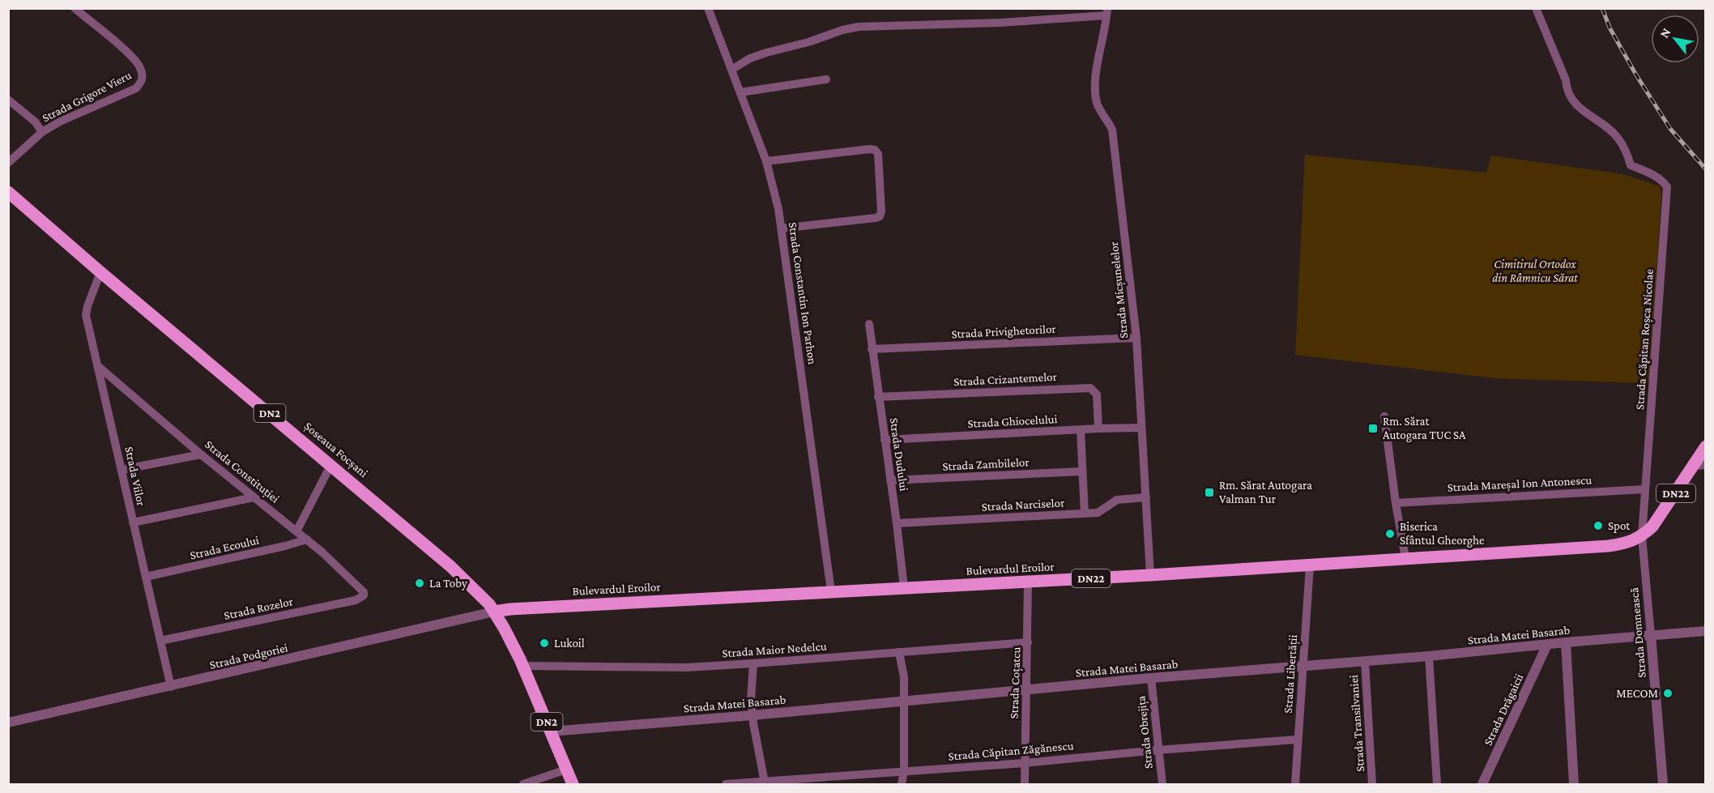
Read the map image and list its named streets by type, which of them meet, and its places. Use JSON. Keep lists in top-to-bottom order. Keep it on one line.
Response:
{"streets":{"main road":["DN2","Șoseaua Focșani","DN22","Bulevardul Eroilor"],"street":["Strada Grigore Vieru","Strada Micșunelelor","Strada Constantin Ion Parhon","Strada Privighetorilor","Strada Căpitan Roșca Nicolae","Strada Crizantemelor","Strada Ghiocelului","Strada Dudului","Strada Zambilelor","Strada Constituției","Strada Viilor","Strada Mareșal Ion Antonescu","Strada Narciselor","Strada Ecoului","Strada Rozelor","Strada Domnească","Strada Matei Basarab","Strada Maior Nedelcu","Strada Podgoriei","Strada Libertății","Strada Coțatcu","Strada Drăgaicii","Strada Transilvaniei","Strada Obrejița","Strada Căpitan Zăgănescu"]},"crossings":[["Strada Micșunelelor","Strada Privighetorilor"],["Strada Micșunelelor","Strada Ghiocelului"],["Strada Micșunelelor","Strada Narciselor"],["Strada Micșunelelor","Bulevardul Eroilor"],["Strada Constantin Ion Parhon","Bulevardul Eroilor"],["Strada Privighetorilor","Strada Dudului"],["Strada Căpitan Roșca Nicolae","Strada Mareșal Ion Antonescu"],["Strada Căpitan Roșca Nicolae","DN22"],["Strada Căpitan Roșca Nicolae","Bulevardul Eroilor"],["Strada Căpitan Roșca Nicolae","Strada Domnească"],["Strada Crizantemelor","Strada Ghiocelului"],["Strada Crizantemelor","Strada Dudului"],["Strada Ghiocelului","Strada Dudului"],["Șoseaua Focșani","Strada Viilor"],["Șoseaua Focșani","Bulevardul Eroilor"],["Șoseaua Focșani","Strada Matei Basarab"],["Șoseaua Focșani","Strada Maior Nedelcu"],["Șoseaua Focșani","Strada Podgoriei"],["Strada Dudului","Strada Zambilelor"],["Strada Dudului","Strada Narciselor"],["Strada Dudului","Bulevardul Eroilor"],["Strada Constituției","Strada Viilor"],["Strada Constituției","Strada Ecoului"],["Strada Constituției","Strada Rozelor"],["Strada Viilor","Strada Ecoului"],["Strada Viilor","Strada Rozelor"],["Strada Viilor","Strada Podgoriei"],["DN22","Bulevardul Eroilor"],["DN22","Strada Domnească"],["Bulevardul Eroilor","Strada Domnească"],["Bulevardul Eroilor","Strada Podgoriei"],["Bulevardul Eroilor","Strada Libertății"],["Bulevardul Eroilor","Strada Coțatcu"],["Strada Domnească","Strada Matei Basarab"],["Strada Matei Basarab","Strada Libertății"],["Strada Matei Basarab","Strada Coțatcu"],["Strada Matei Basarab","Strada Drăgaicii"],["Strada Matei Basarab","Strada Transilvaniei"],["Strada Matei Basarab","Strada Obrejița"],["Strada Maior Nedelcu","Strada Coțatcu"],["Strada Libertății","Strada Căpitan Zăgănescu"],["Strada Coțatcu","Strada Căpitan Zăgănescu"],["Strada Obrejița","Strada Căpitan Zăgănescu"]],"parks":["Cimitirul Ortodox din Râmnicu Sărat"],"places":{"transit":["Rm. Sărat Autogara TUC SA","Rm. Sărat Autogara Valman Tur"],"other":["Spot","Biserica Sfântul Gheorghe","La Toby","Lukoil","MECOM"]},"north":"top left"}
